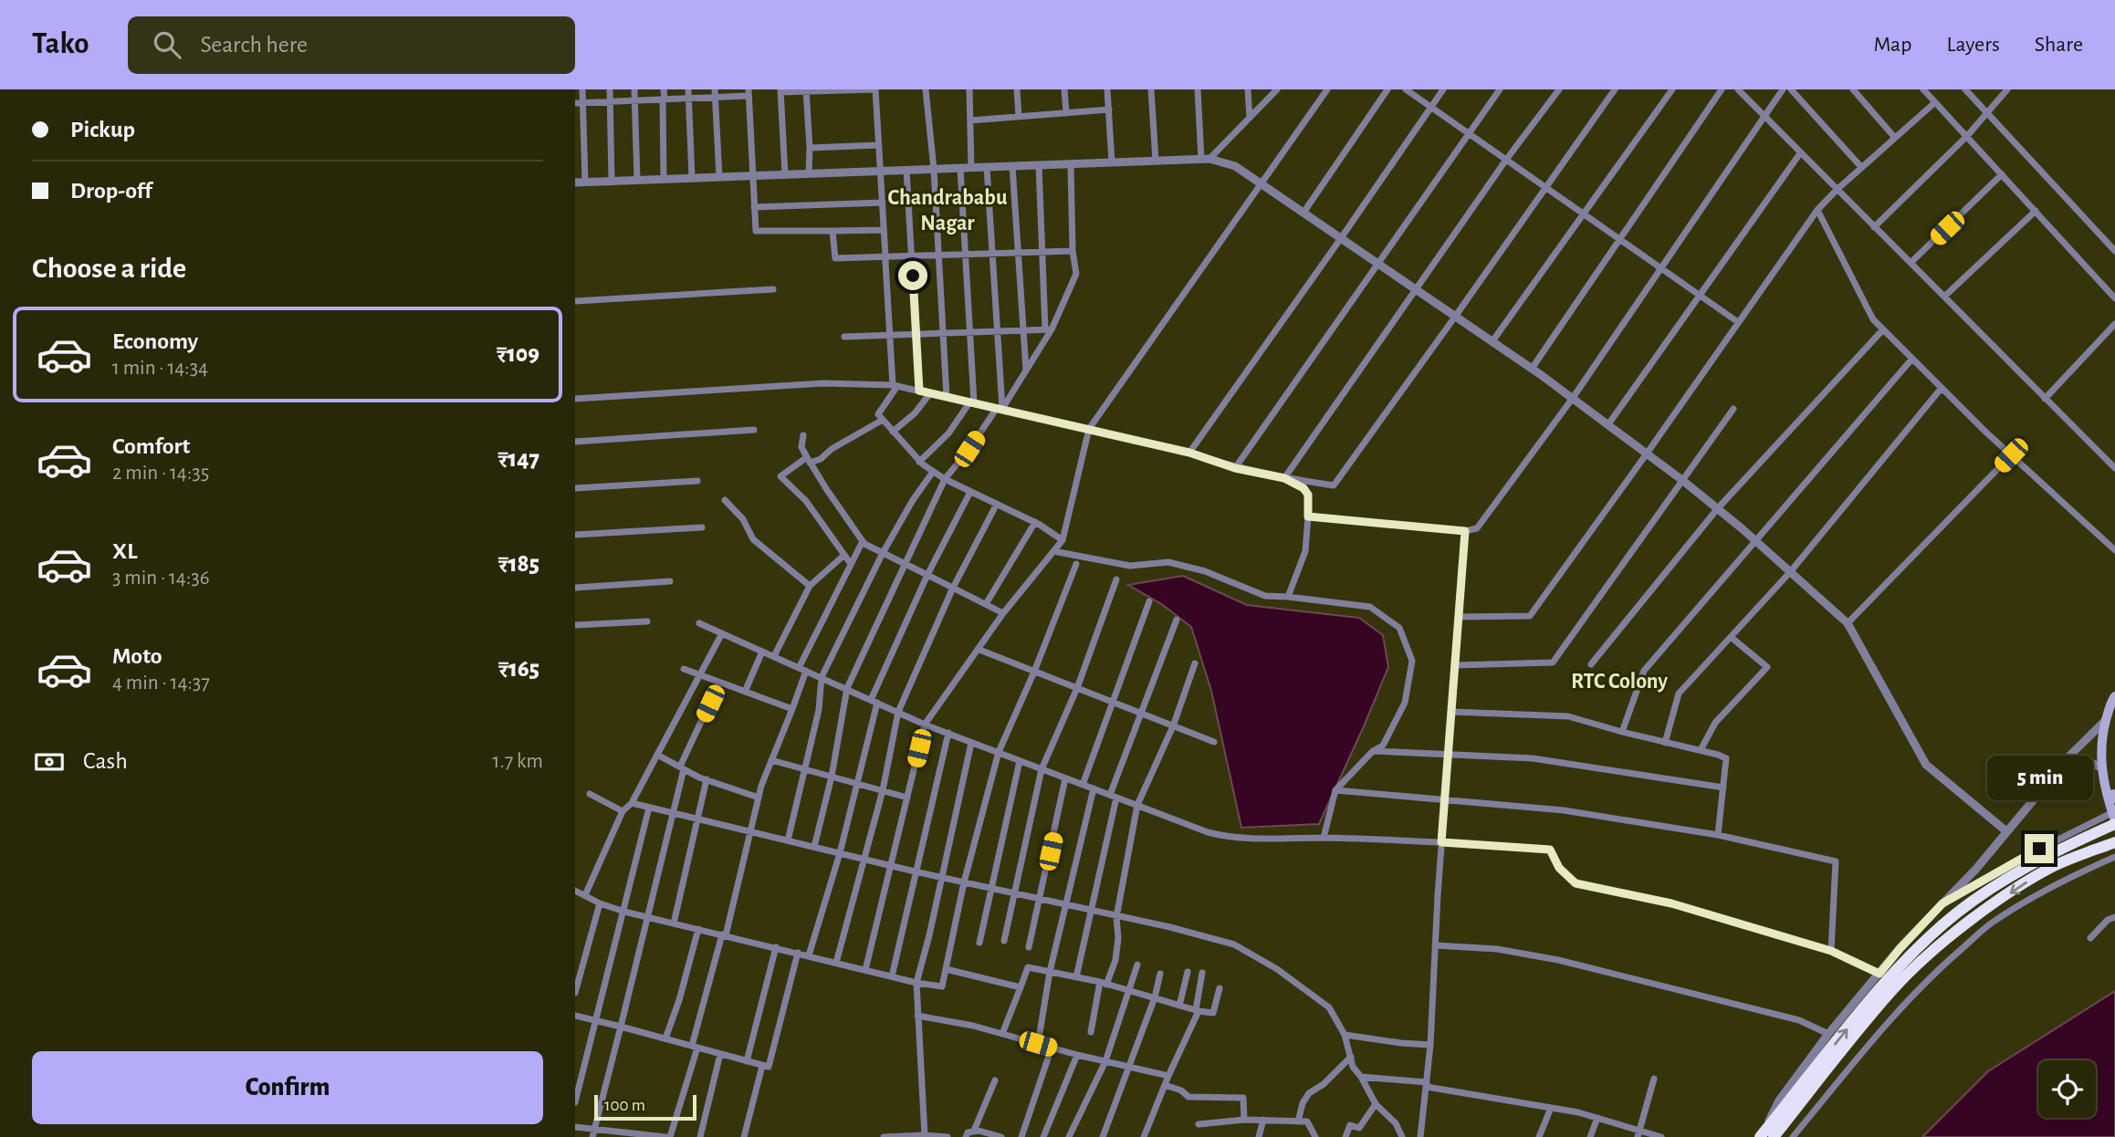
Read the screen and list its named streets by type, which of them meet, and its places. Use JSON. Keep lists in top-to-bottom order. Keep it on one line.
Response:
{"districts":["Chandrababu Nagar","RTC Colony"],"scale_bar":"100 m","page":{"header":"Tako","search":"Search here","nav":["Map","Layers","Share"],"banner":["Pickup","Drop-off"],"heading":"Choose a ride","list":[{"name":"Economy","note":"1 min · 14:34","value":"₹109"},{"name":"Comfort","note":"2 min · 14:35","value":"₹147"},{"name":"XL","note":"3 min · 14:36","value":"₹185"},{"name":"Moto","note":"4 min · 14:37","value":"₹165"}],"pay":["Cash","1.7 km"],"bubble":"5 min","buttons":"Confirm","scale":"100 m"}}
